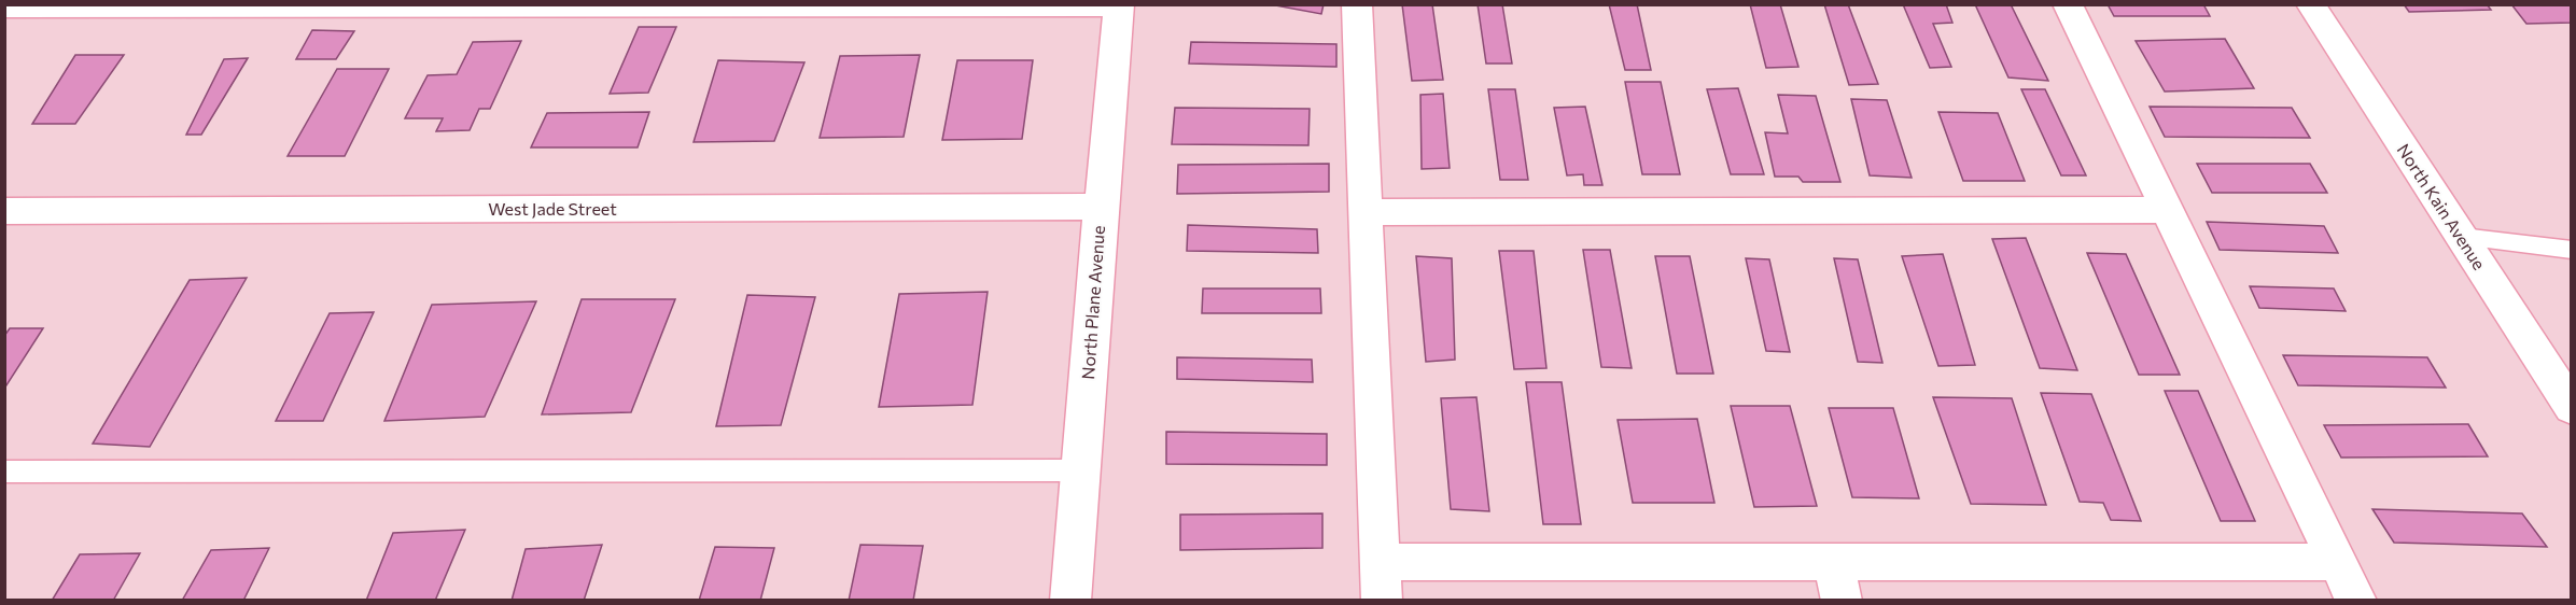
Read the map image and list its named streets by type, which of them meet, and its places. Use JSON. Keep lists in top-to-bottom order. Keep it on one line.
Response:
{"streets":{"street":["North Kain Avenue","West Jade Street","North Plane Avenue"]},"crossings":[["West Jade Street","North Plane Avenue"]]}
